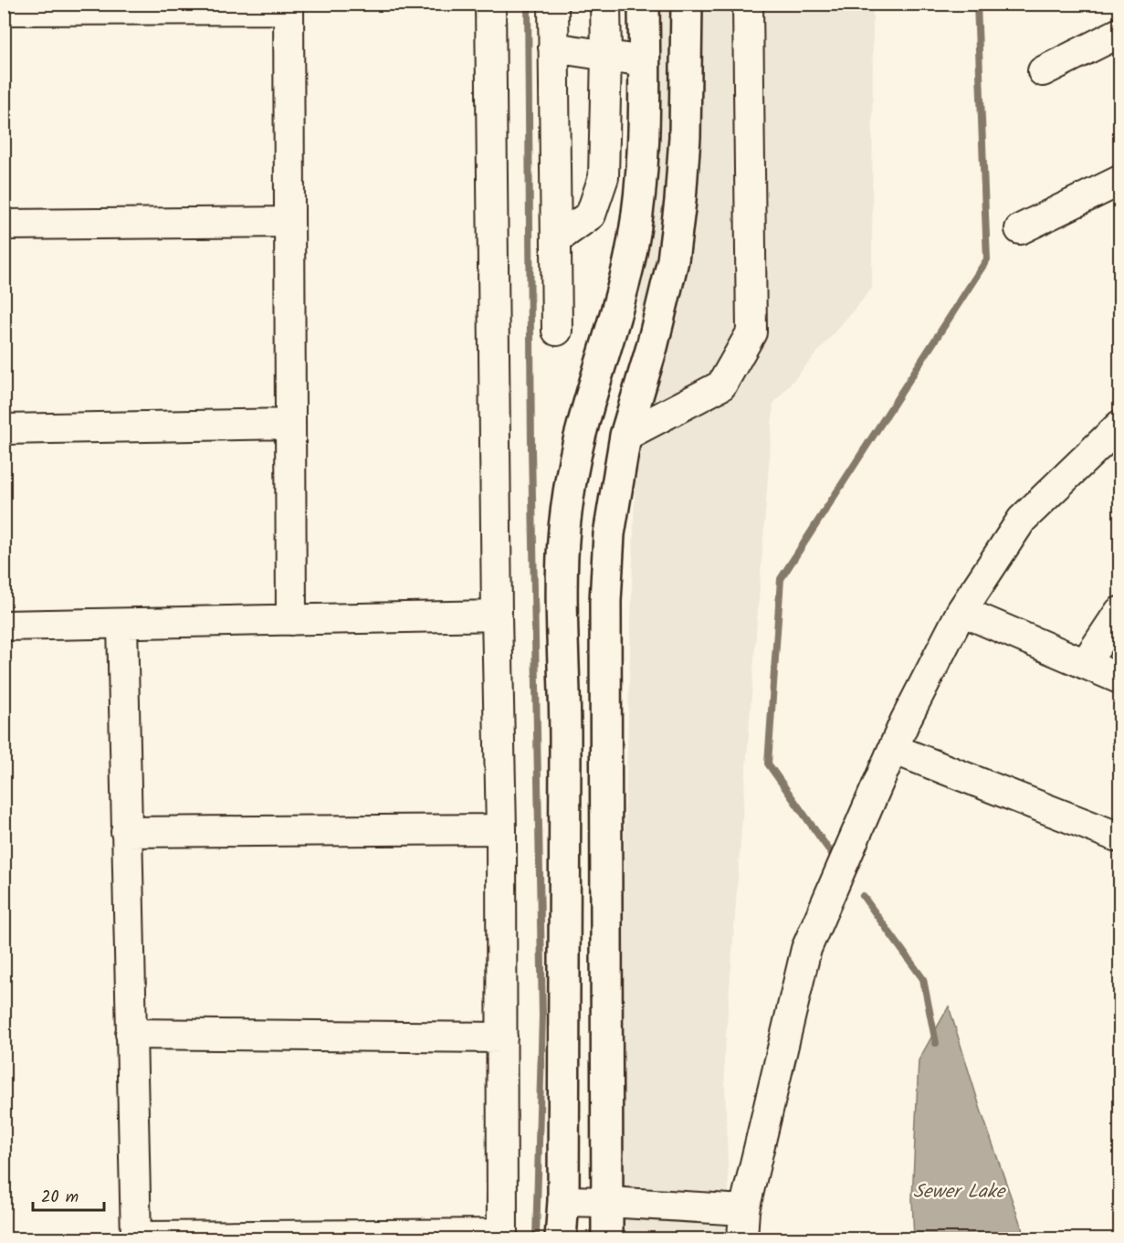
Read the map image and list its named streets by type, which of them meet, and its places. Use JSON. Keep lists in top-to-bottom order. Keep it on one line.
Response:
{"water":["Sewer Lake"],"scale_bar":"20 m"}
